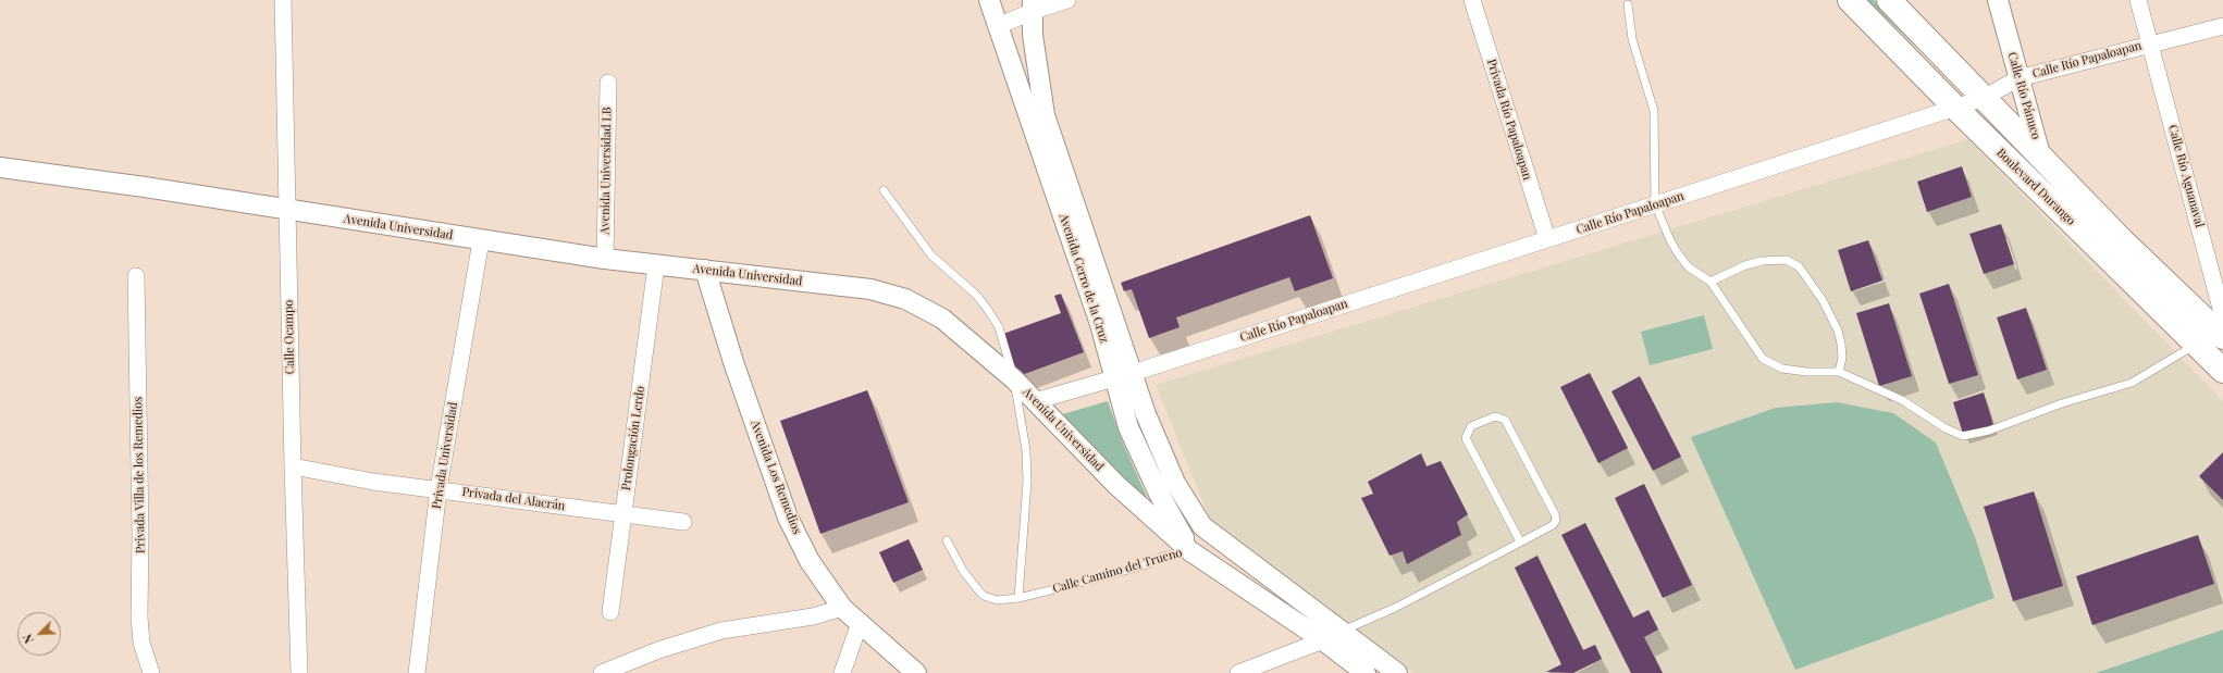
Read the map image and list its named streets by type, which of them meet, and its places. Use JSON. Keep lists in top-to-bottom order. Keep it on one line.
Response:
{"streets":{"main road":["Boulevard Durango"],"street":["Calle Río Papaloapan","Calle Río Pánuco","Privada Río Papaloapan","Avenida Universidad LB","Calle Río Aguanaval","Avenida Universidad","Avenida Cerro de la Cruz","Calle Ocampo","Prolongación Lerdo","Privada Universidad","Privada Villa de los Remedios","Avenida Los Remedios","Privada del Alacrán"],"lane":["Calle Camino del Trueno"]},"crossings":[["Calle Río Papaloapan","Calle Río Pánuco"],["Calle Río Papaloapan","Privada Río Papaloapan"],["Calle Río Papaloapan","Calle Río Aguanaval"],["Calle Río Papaloapan","Boulevard Durango"],["Calle Río Papaloapan","Avenida Universidad"],["Calle Río Papaloapan","Avenida Cerro de la Cruz"],["Calle Río Pánuco","Boulevard Durango"],["Avenida Universidad LB","Avenida Universidad"],["Calle Río Aguanaval","Boulevard Durango"],["Avenida Universidad","Avenida Cerro de la Cruz"],["Avenida Universidad","Calle Ocampo"],["Avenida Universidad","Prolongación Lerdo"],["Avenida Universidad","Privada Universidad"],["Avenida Universidad","Avenida Los Remedios"],["Avenida Universidad","Calle Camino del Trueno"],["Avenida Cerro de la Cruz","Calle Camino del Trueno"],["Calle Ocampo","Privada del Alacrán"],["Prolongación Lerdo","Privada del Alacrán"],["Privada Universidad","Privada del Alacrán"]],"north":"bottom left"}
